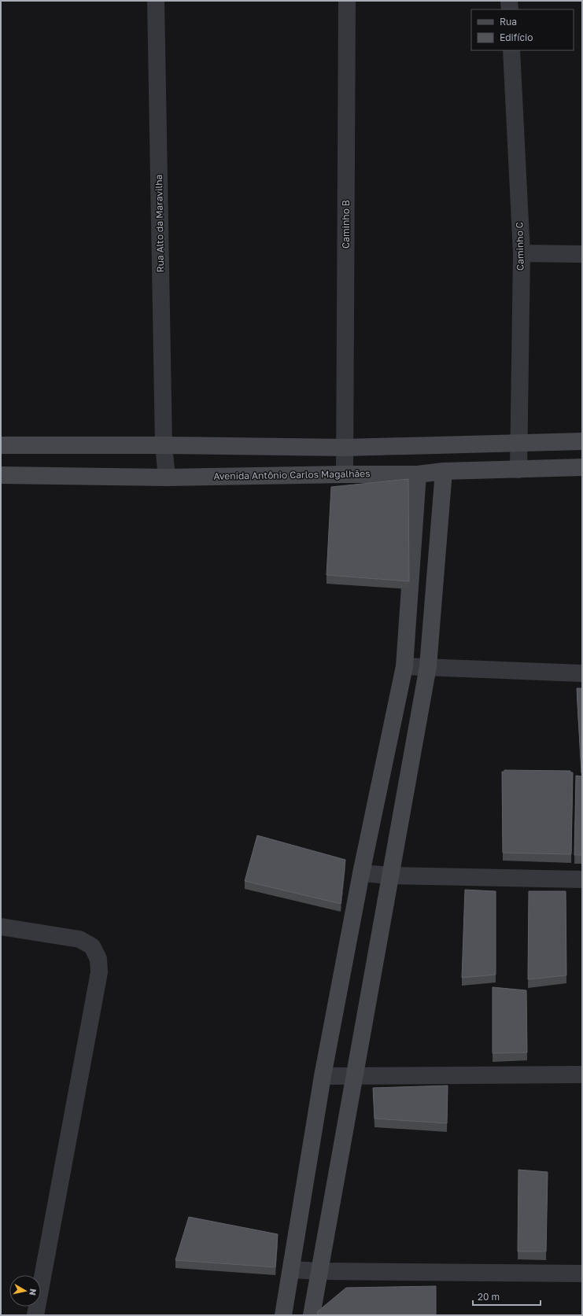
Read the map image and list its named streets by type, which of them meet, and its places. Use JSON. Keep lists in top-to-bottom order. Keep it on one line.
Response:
{"streets":{"street":["Rua Alto da Maravilha","Caminho B","Caminho C","Avenida Antônio Carlos Magalhães"]},"crossings":[["Rua Alto da Maravilha","Avenida Antônio Carlos Magalhães"],["Caminho B","Avenida Antônio Carlos Magalhães"],["Caminho C","Avenida Antônio Carlos Magalhães"]],"legend":["Rua","Edifício"],"scale_bar":"20 m","north":"right"}
